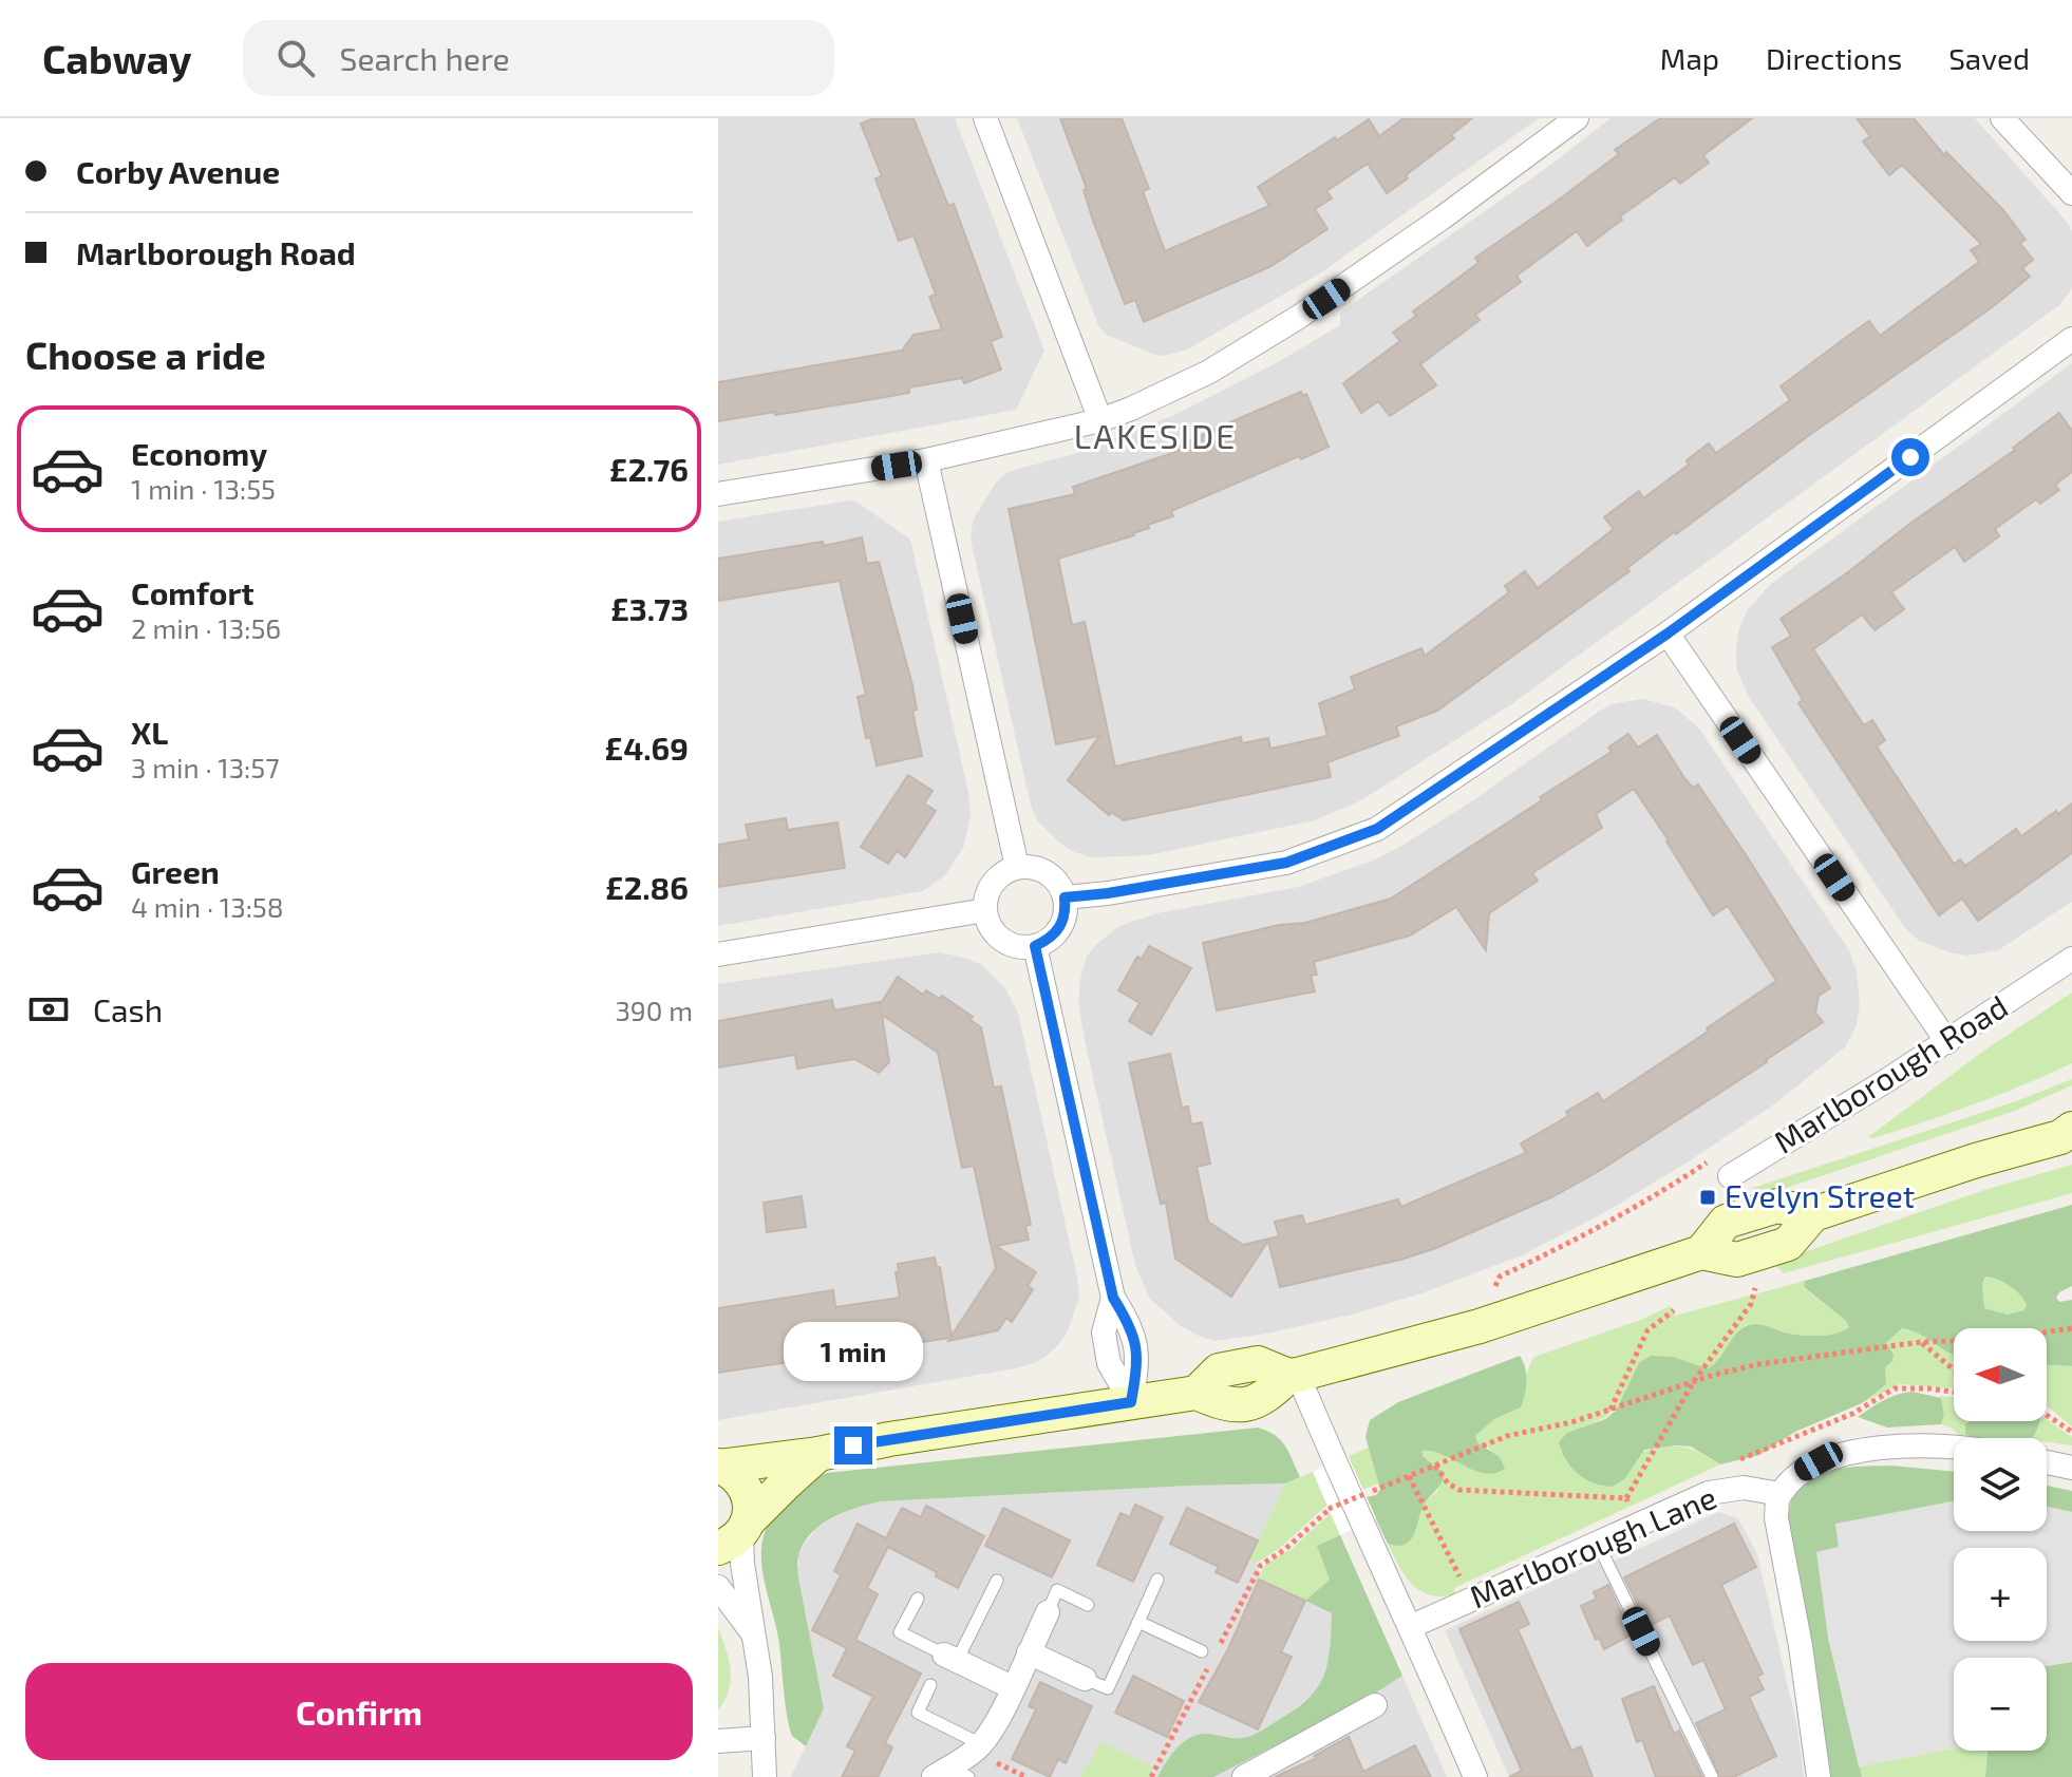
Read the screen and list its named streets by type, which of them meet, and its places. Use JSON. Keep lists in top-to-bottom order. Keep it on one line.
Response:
{"streets":{"street":["Marlborough Road","Marlborough Lane"]},"districts":["LAKESIDE"],"places":{"transit":["Evelyn Street"]},"north":"left","page":{"header":"Cabway","search":"Search here","nav":["Map","Directions","Saved"],"banner":["Corby Avenue","Marlborough Road"],"heading":"Choose a ride","list":[{"name":"Economy","note":"1 min · 13:55","value":"£2.76"},{"name":"Comfort","note":"2 min · 13:56","value":"£3.73"},{"name":"XL","note":"3 min · 13:57","value":"£4.69"},{"name":"Green","note":"4 min · 13:58","value":"£2.86"}],"pay":["Cash","390 m"],"bubble":"1 min","map_buttons":["+","−"],"buttons":"Confirm"}}
